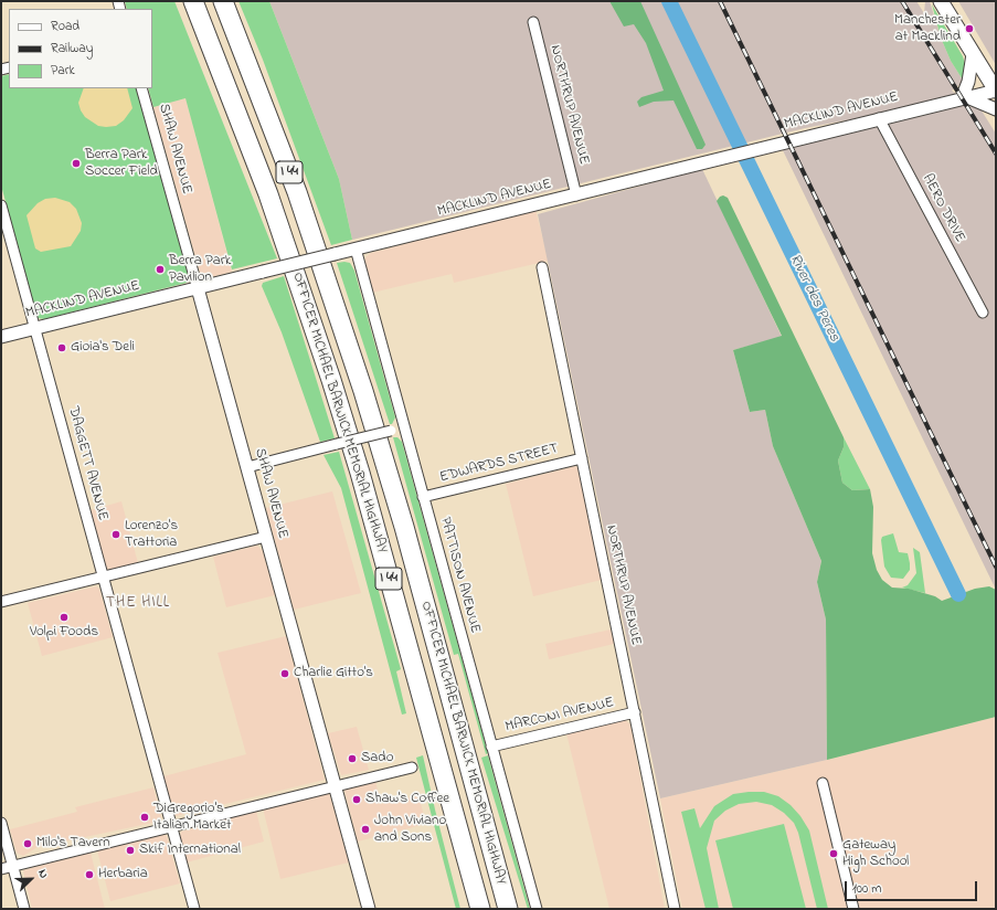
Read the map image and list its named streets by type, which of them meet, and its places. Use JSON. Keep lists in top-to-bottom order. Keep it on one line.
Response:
{"streets":{"highway":["I 44","OFFICER MICHAEL BARWICK MEMORIAL HIGHWAY"],"street":["NORTHRUP AVENUE","MACKLIND AVENUE","SHAW AVENUE","AERO DRIVE","DAGGETT AVENUE","EDWARDS STREET","PATTISON AVENUE","MARCONI AVENUE"]},"crossings":[["NORTHRUP AVENUE","MACKLIND AVENUE"],["NORTHRUP AVENUE","EDWARDS STREET"],["NORTHRUP AVENUE","MARCONI AVENUE"],["MACKLIND AVENUE","SHAW AVENUE"],["MACKLIND AVENUE","AERO DRIVE"],["MACKLIND AVENUE","DAGGETT AVENUE"],["MACKLIND AVENUE","PATTISON AVENUE"],["EDWARDS STREET","PATTISON AVENUE"],["PATTISON AVENUE","MARCONI AVENUE"]],"districts":["THE HILL"],"water":["River des Peres"],"places":["Manchester at Macklind","Berra Park Soccer Field","Berra Park Pavilion","Gioia's Deli","Lorenzo's Trattoria","Volpi Foods","Charlie Gitto's","Sado","Shaw's Coffee","DiGregorio's Italian Market","John Viviano and Sons","Milo's Tavern","Skif International","Gateway High School","Herbaria"],"legend":["Road","Railway","Park"],"scale_bar":"100 m","north":"top right"}
